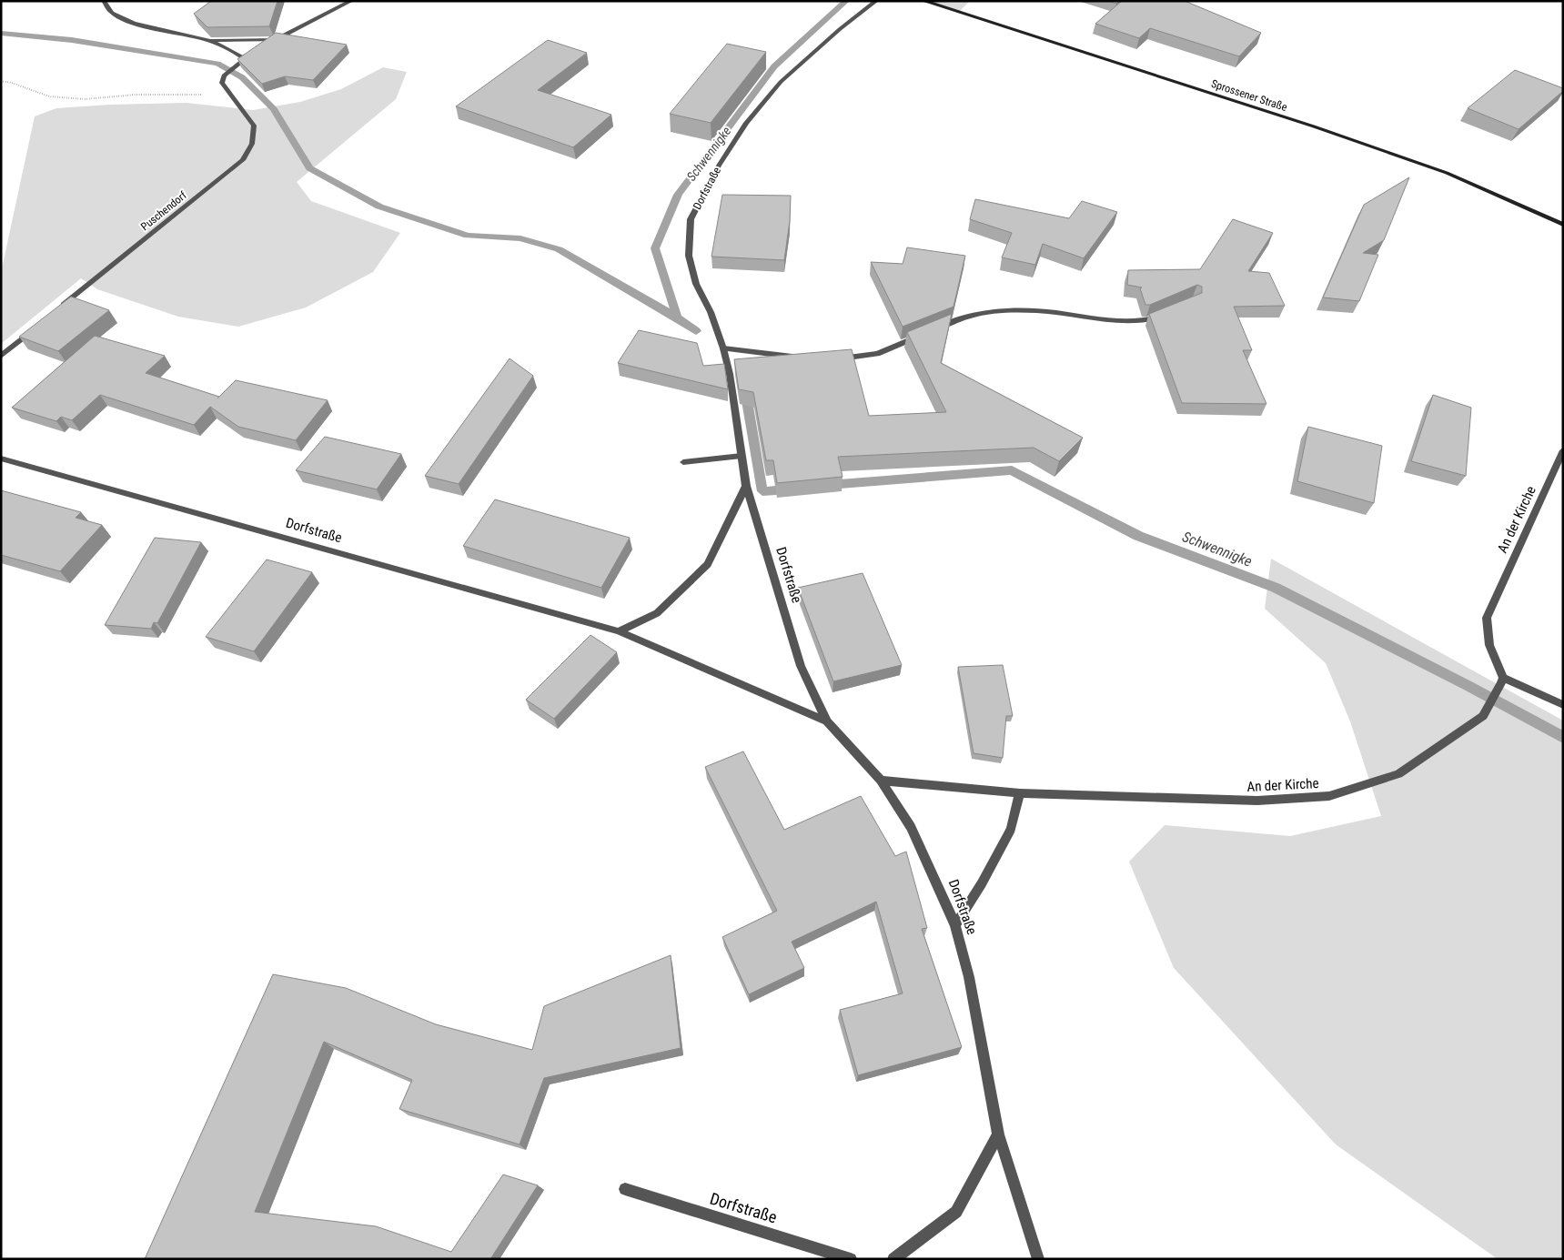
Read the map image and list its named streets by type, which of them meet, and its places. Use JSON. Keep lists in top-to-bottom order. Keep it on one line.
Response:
{"streets":{"street":["Sprossener Straße","Dorfstraße","Puschendorf","An der Kirche"]},"crossings":[["Dorfstraße","An der Kirche"]],"water":["Schwennigke"]}
